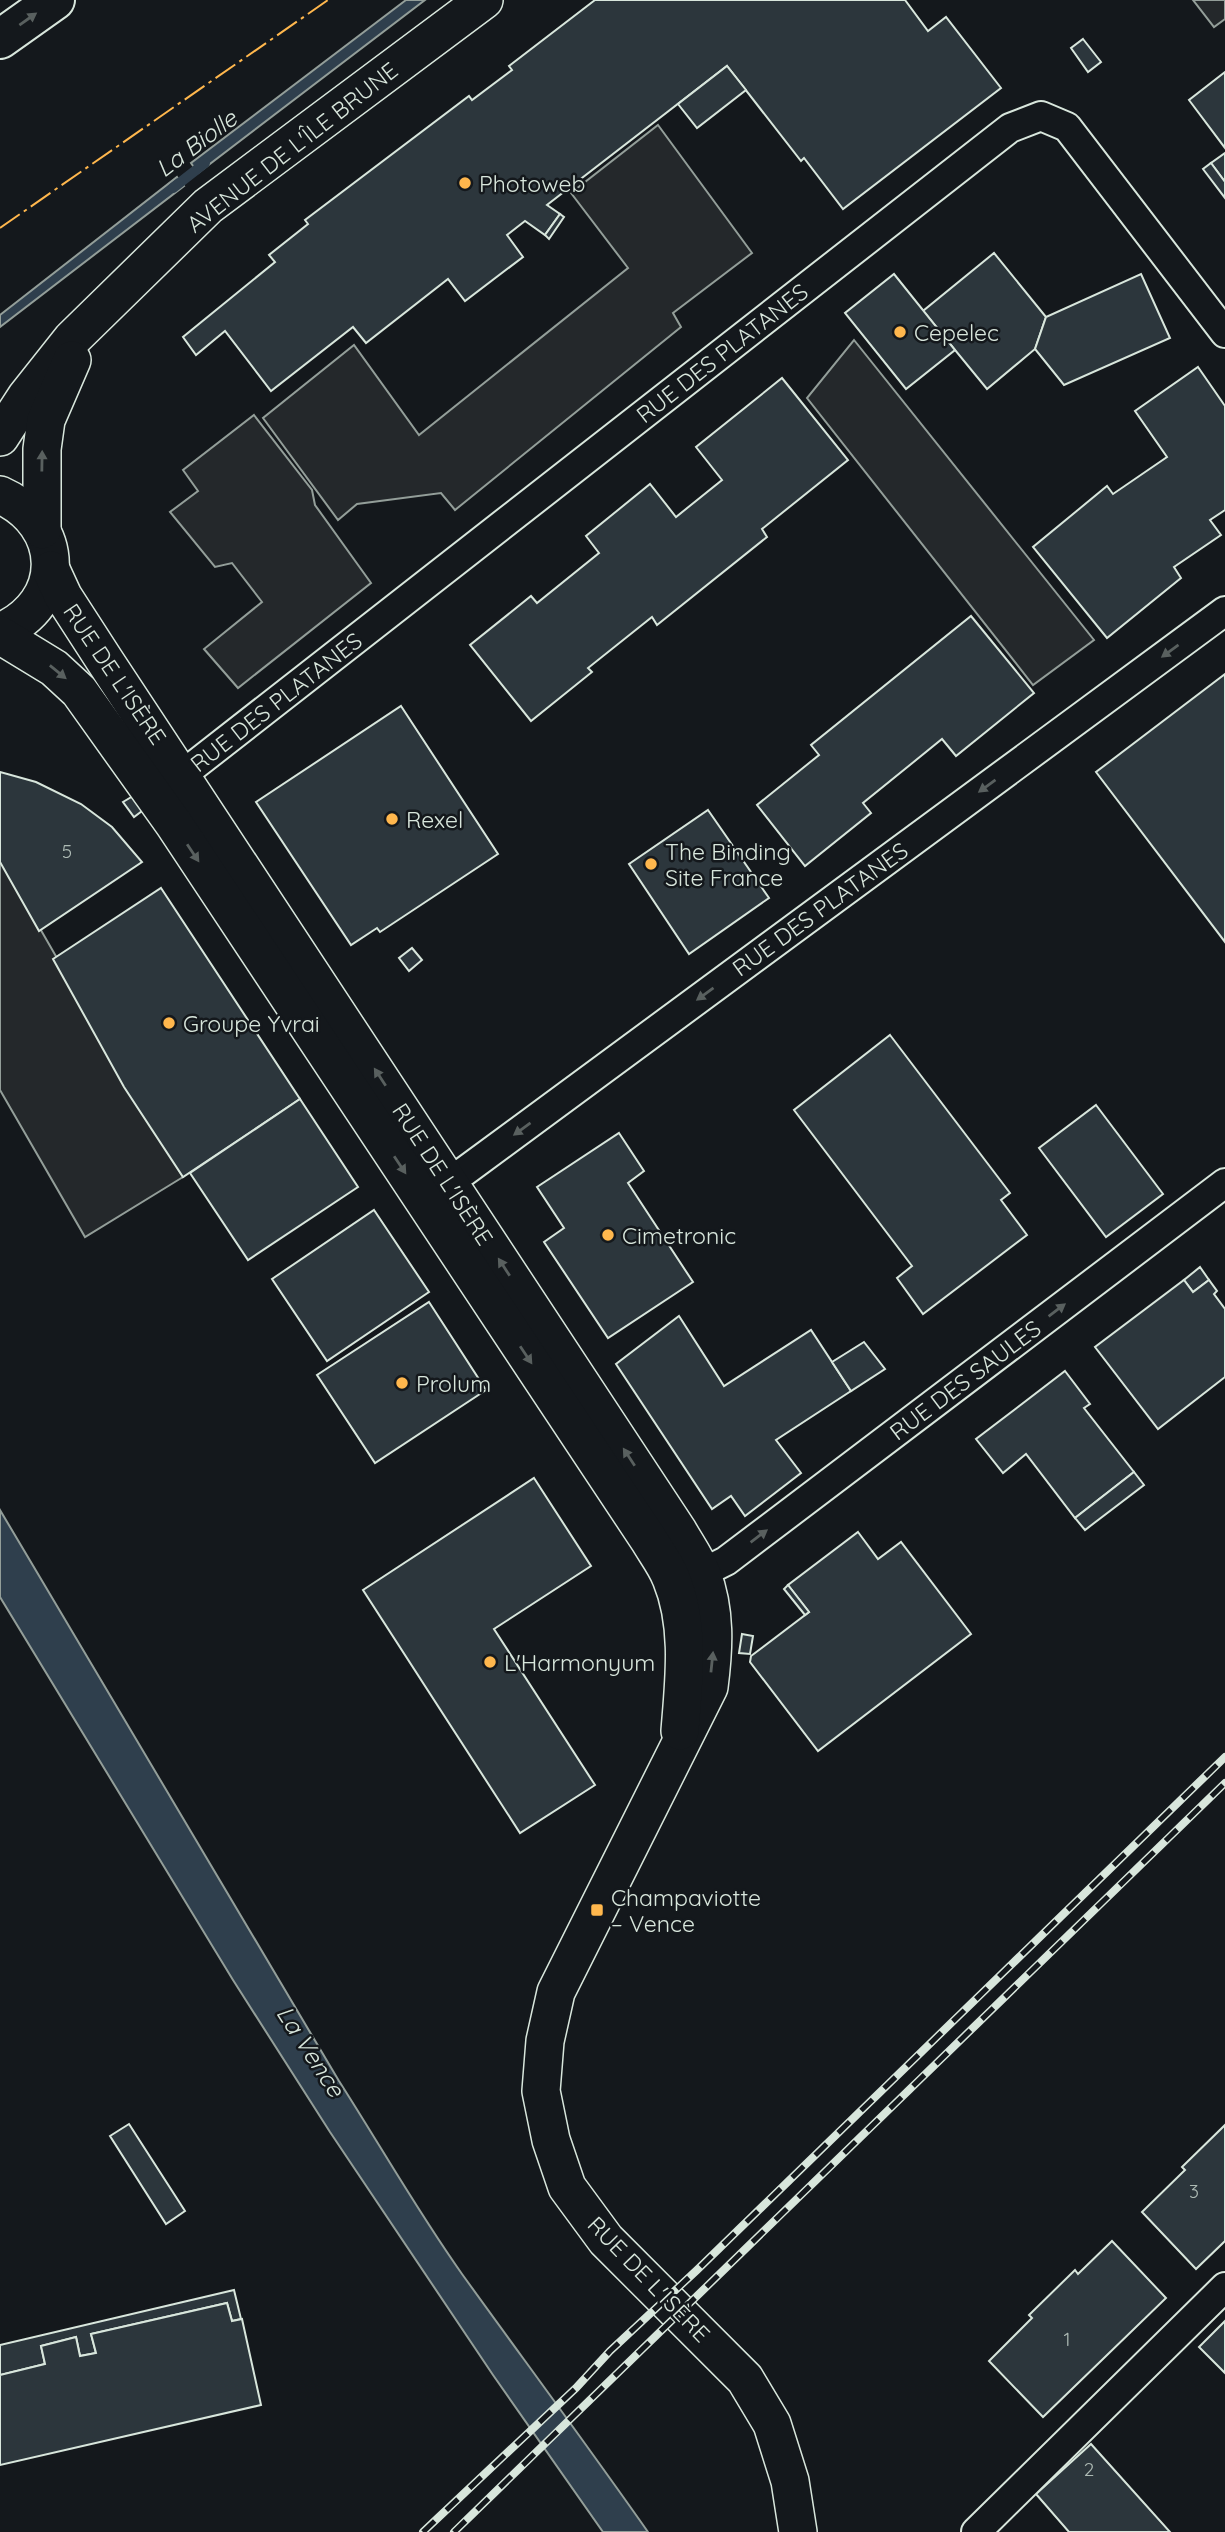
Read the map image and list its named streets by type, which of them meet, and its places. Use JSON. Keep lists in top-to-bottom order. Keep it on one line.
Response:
{"streets":{"street":["AVENUE DE L'ÎLE BRUNE","RUE DES PLATANES","RUE DE L'ISÈRE","RUE DES SAULES"]},"crossings":[["AVENUE DE L'ÎLE BRUNE","RUE DE L'ISÈRE"],["RUE DES PLATANES","RUE DE L'ISÈRE"],["RUE DE L'ISÈRE","RUE DES SAULES"]],"one_way":["RUE DES PLATANES","RUE DES SAULES"],"water":["La Biolle","La Vence"],"places":{"other":["Photoweb","Cepelec","Rexel","The Binding Site France","Groupe Yvrai","Cimetronic","Prolum","L'Harmonyum"],"transit":["Champaviotte – Vence"]},"house_numbers":["5","3","1","2"]}
